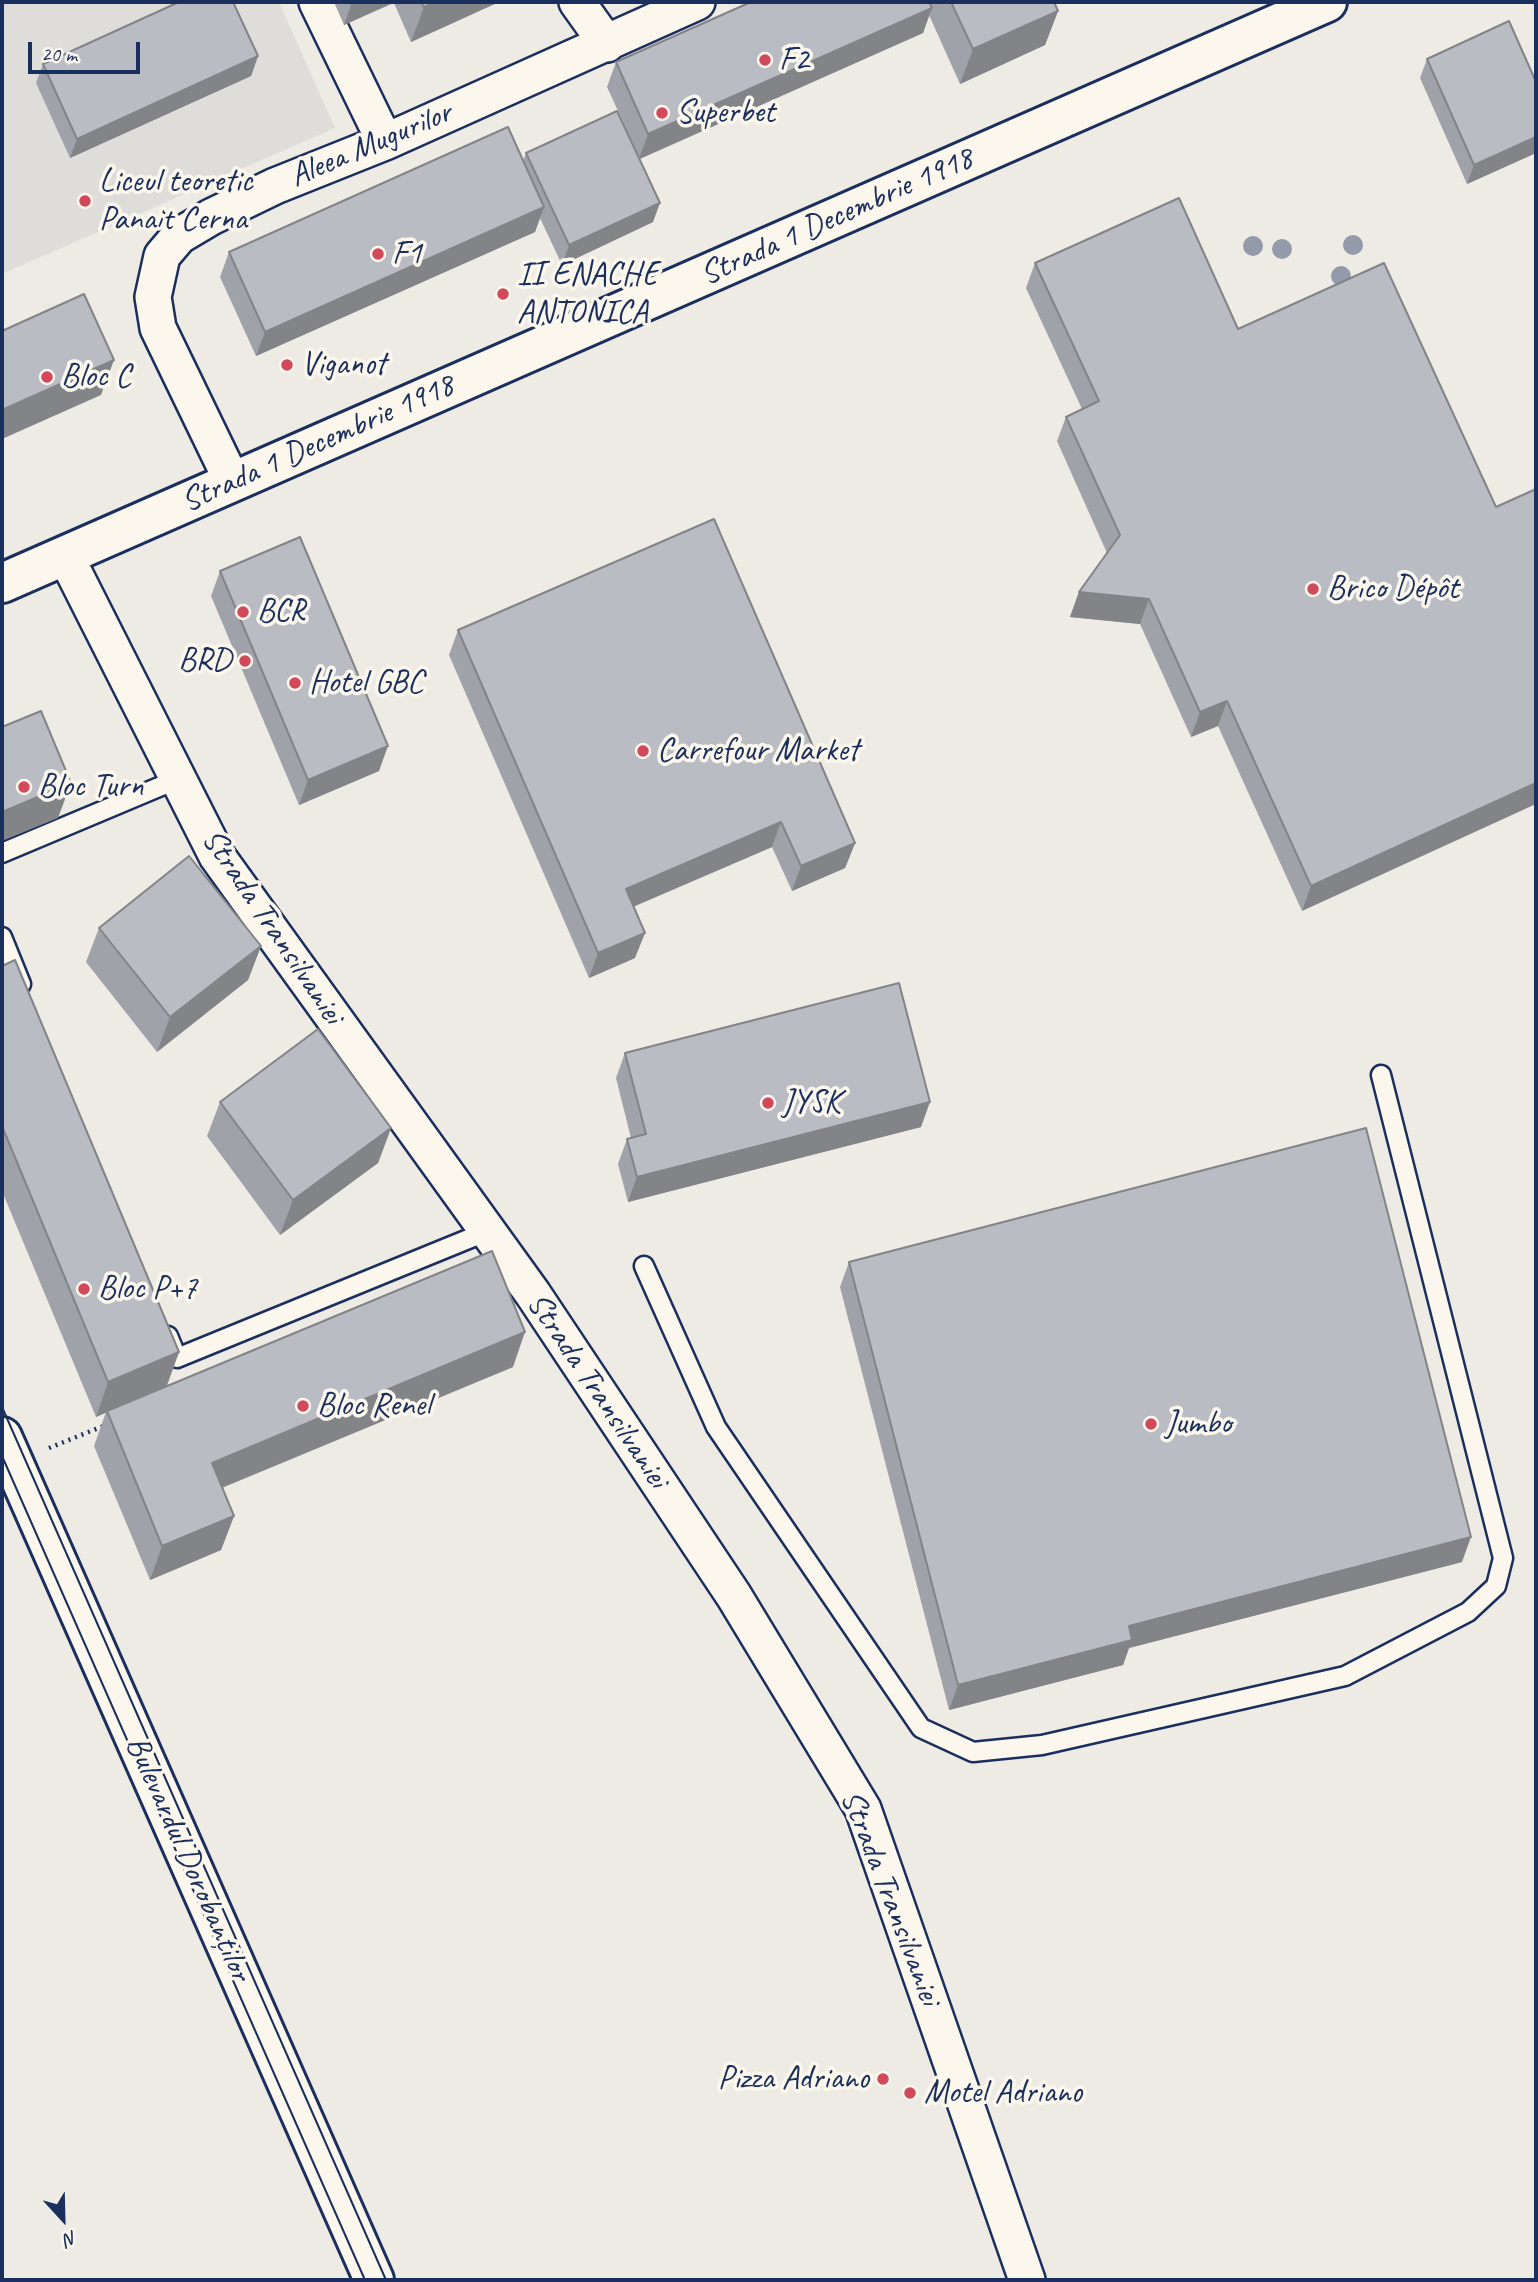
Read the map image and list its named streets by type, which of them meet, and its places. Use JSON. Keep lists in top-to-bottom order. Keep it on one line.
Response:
{"streets":{"main road":["Strada 1 Decembrie 1918","Bulevardul Dorobanților"],"street":["Aleea Mugurilor","Strada Transilvaniei"]},"crossings":[["Aleea Mugurilor","Strada 1 Decembrie 1918"],["Strada 1 Decembrie 1918","Strada Transilvaniei"]],"places":["F2","Superbet","Liceul teoretic Panait Cerna","F1","II ENACHE ANTONICA","Viganot","Bloc C","Brico Dépôt","BCR","BRD","Hotel GBC","Carrefour Market","Bloc Turn","JYSK","Bloc P+7","Bloc Renel","Jumbo","Pizza Adriano","Motel Adriano"],"scale_bar":"20 m","north":"bottom"}
